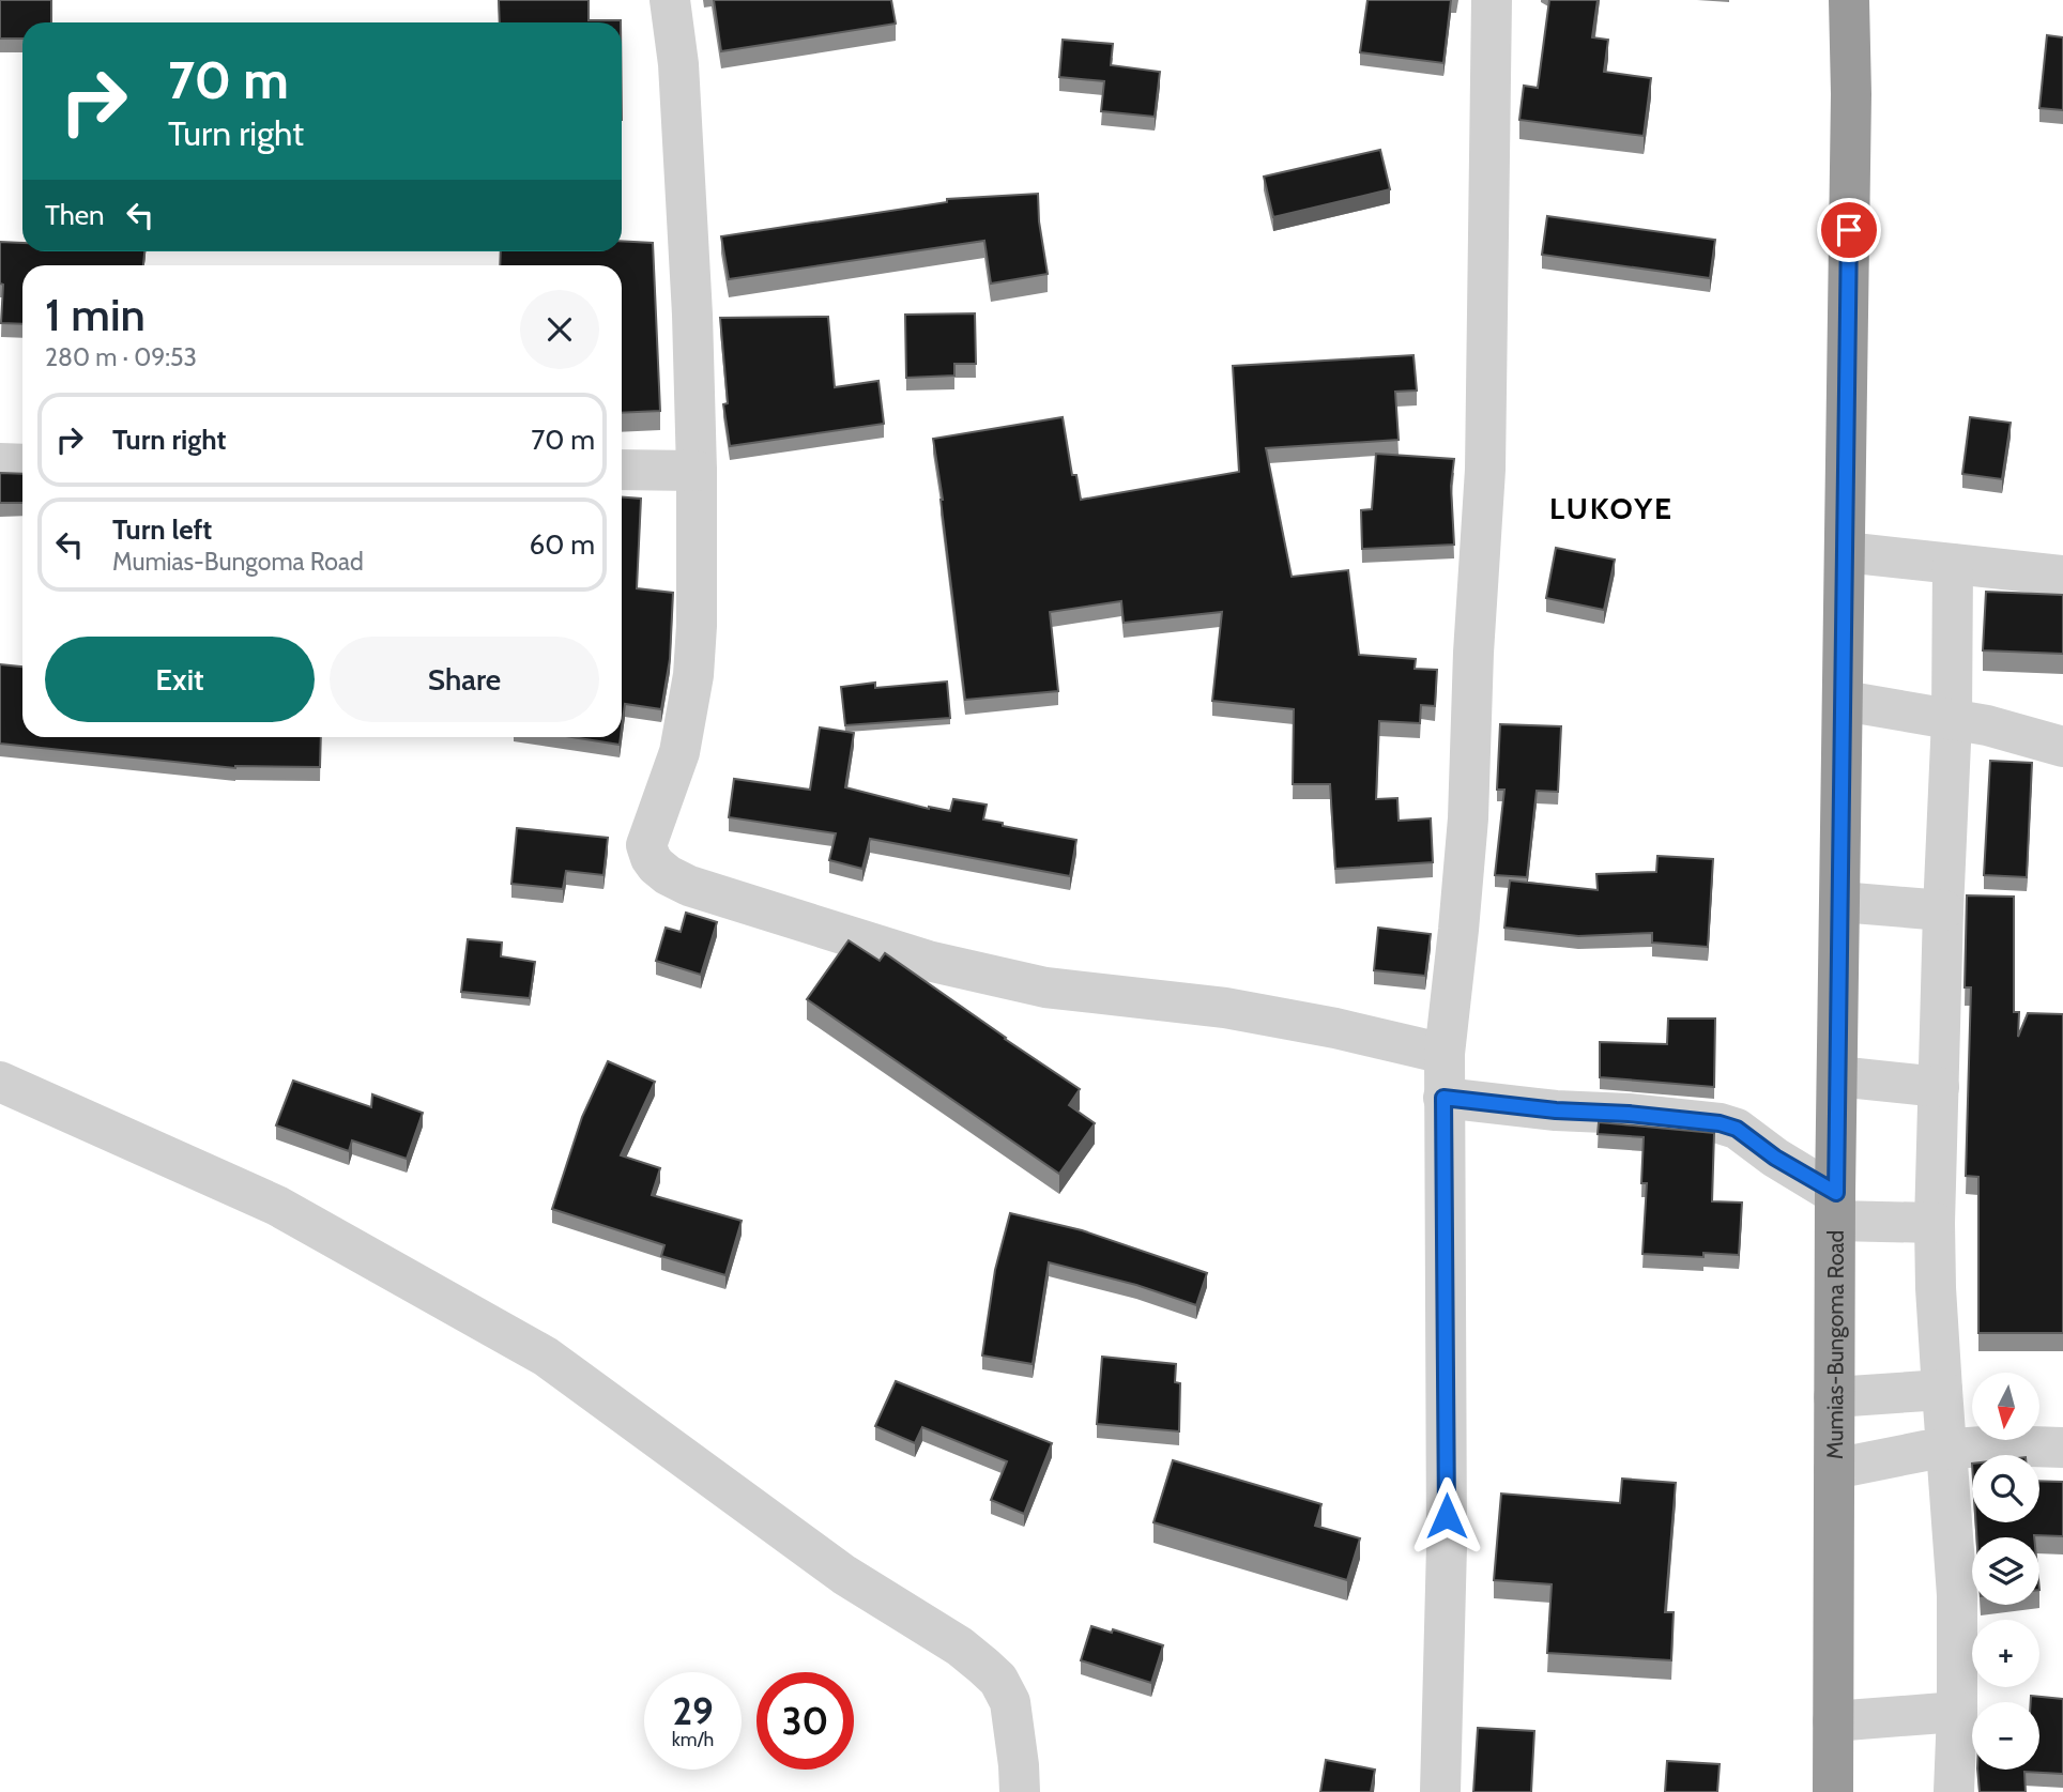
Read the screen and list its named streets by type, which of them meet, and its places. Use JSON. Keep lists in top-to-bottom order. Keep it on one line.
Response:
{"streets":{"highway":["Mumias-Bungoma Road"]},"districts":["LUKOYE"],"north":"bottom","page":{"turn":["70 m","Turn right"],"then":"Then","heading":["1 min","280 m · 09:53"],"list":[{"name":"Turn right","value":"70 m"},{"name":"Turn left","note":"Mumias-Bungoma Road","value":"60 m"}],"buttons":["Exit","Share"],"map_buttons":["+","−"],"speed":"29 km/h","limit":"30"}}
